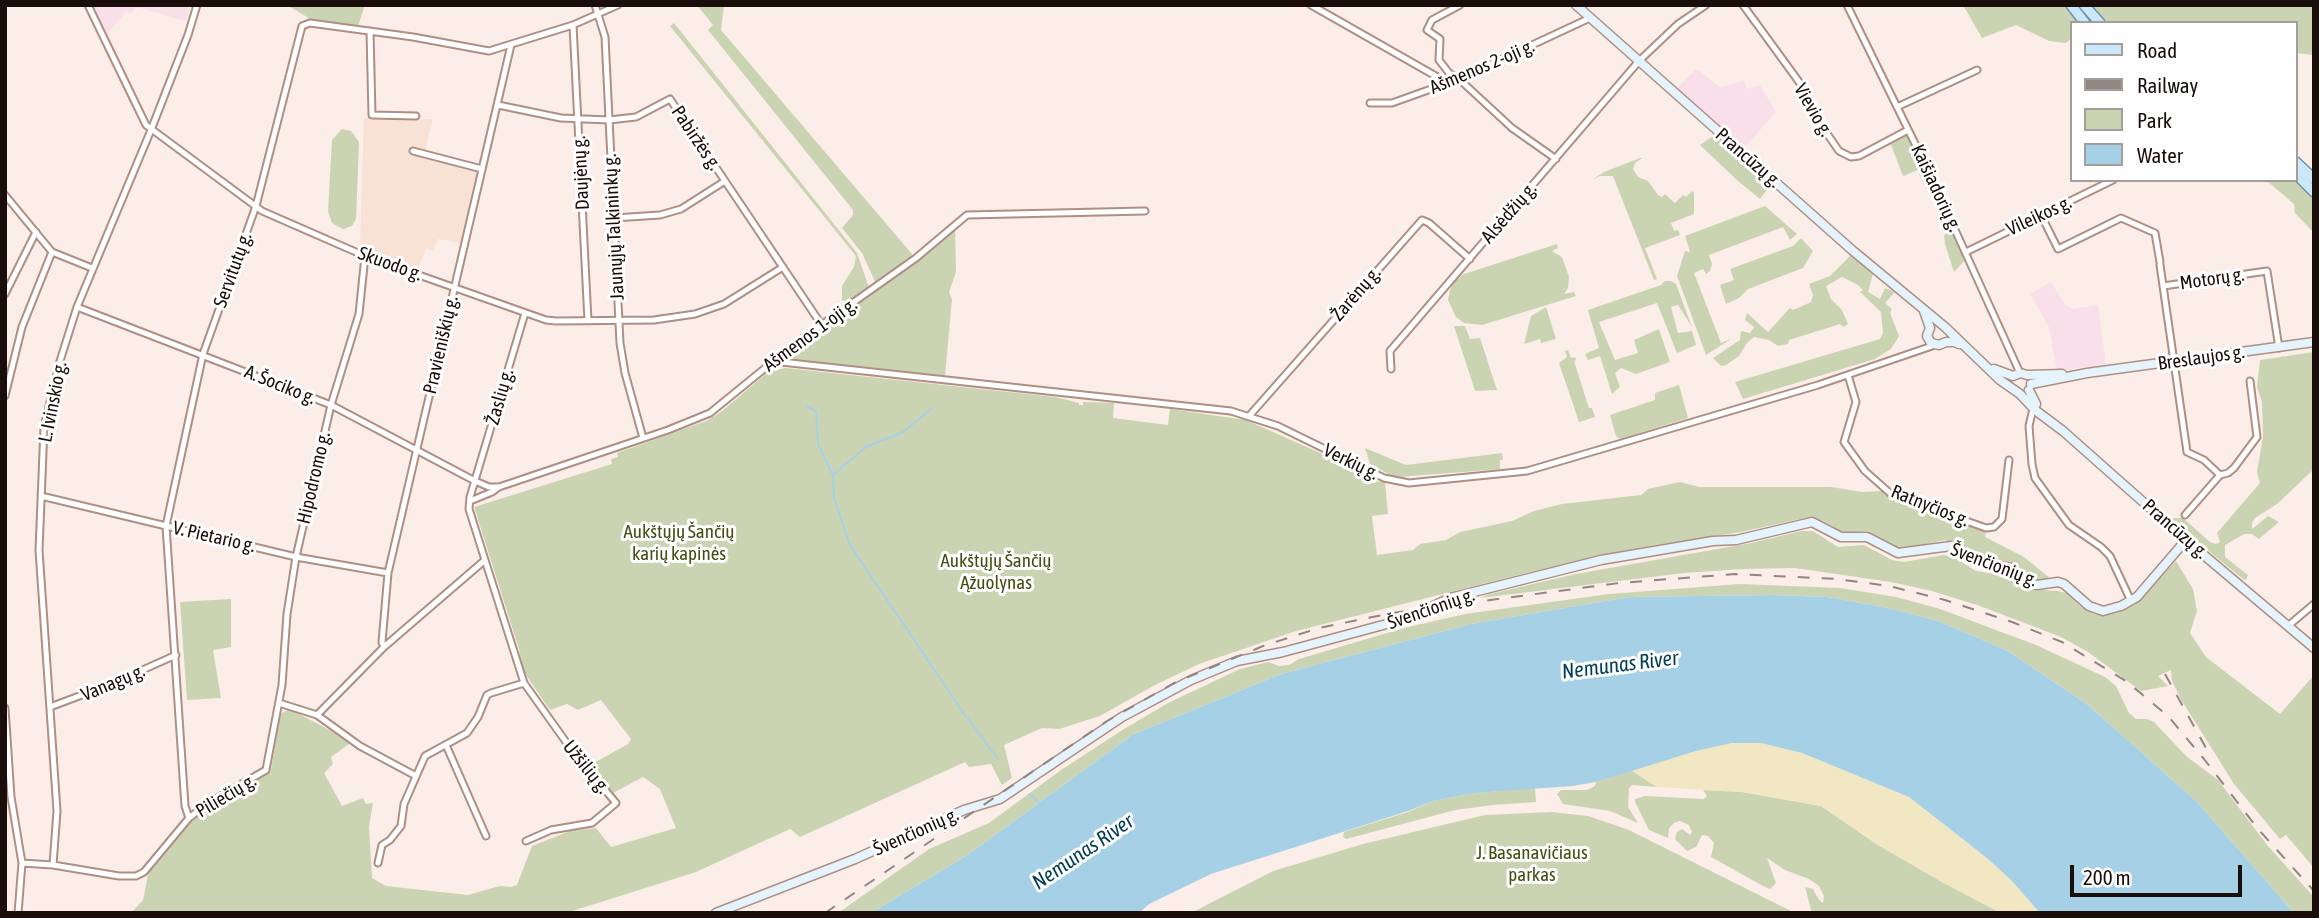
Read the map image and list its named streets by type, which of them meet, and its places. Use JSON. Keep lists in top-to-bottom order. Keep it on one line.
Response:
{"streets":{"street":["Ašmenos 2-oji g.","Vievio g.","Pabiržės g.","Prancūzų g.","Daujėnų g.","Kaišiadorių g.","Alsėdžių g.","Vileikos g.","Jaunųjų Talkininkų g.","Skuodo g.","Servitutų g.","Motorų g.","Žarėnų g.","Ašmenos 1-oji g.","Pravieniškių g.","Breslaujos g.","A. Šociko g.","Žaslių g.","L. Ivinskio g.","Verkių g.","Hipodromo g.","Ratnyčios g.","V. Pietario g.","Švenčionių g.","Vanagų g.","Užšilių g.","Piliečių g."]},"crossings":[["Ašmenos 2-oji g.","Prancūzų g."],["Vievio g.","Kaišiadorių g."],["Pabiržės g.","Daujėnų g."],["Pabiržės g.","Jaunųjų Talkininkų g."],["Pabiržės g.","Skuodo g."],["Pabiržės g.","Ašmenos 1-oji g."],["Pabiržės g.","Pravieniškių g."],["Prancūzų g.","Kaišiadorių g."],["Prancūzų g.","Alsėdžių g."],["Prancūzų g.","Breslaujos g."],["Prancūzų g.","Verkių g."],["Prancūzų g.","Švenčionių g."],["Daujėnų g.","Skuodo g."],["Daujėnų g.","Servitutų g."],["Kaišiadorių g.","Vileikos g."],["Kaišiadorių g.","Breslaujos g."],["Alsėdžių g.","Žarėnų g."],["Jaunųjų Talkininkų g.","Skuodo g."],["Jaunųjų Talkininkų g.","Servitutų g."],["Jaunųjų Talkininkų g.","Ašmenos 1-oji g."],["Skuodo g.","Servitutų g."],["Skuodo g.","Pravieniškių g."],["Skuodo g.","Žaslių g."],["Skuodo g.","L. Ivinskio g."],["Skuodo g.","Hipodromo g."],["Servitutų g.","Pravieniškių g."],["Servitutų g.","A. Šociko g."],["Servitutų g.","V. Pietario g."],["Servitutų g.","Vanagų g."],["Servitutų g.","Piliečių g."],["Motorų g.","Breslaujos g."],["Žarėnų g.","Verkių g."],["Ašmenos 1-oji g.","Verkių g."],["Pravieniškių g.","A. Šociko g."],["Pravieniškių g.","V. Pietario g."],["A. Šociko g.","Žaslių g."],["A. Šociko g.","L. Ivinskio g."],["A. Šociko g.","Hipodromo g."],["L. Ivinskio g.","V. Pietario g."],["L. Ivinskio g.","Vanagų g."],["L. Ivinskio g.","Piliečių g."],["Verkių g.","Ratnyčios g."],["Hipodromo g.","V. Pietario g."],["Hipodromo g.","Piliečių g."]],"water":["Nemunas River"],"parks":["Aukštųjų Šančių karių kapinės","Aukštųjų Šančių Ąžuolynas","J. Basanavičiaus parkas"],"legend":["Road","Railway","Park","Water"],"scale_bar":"200 m"}
